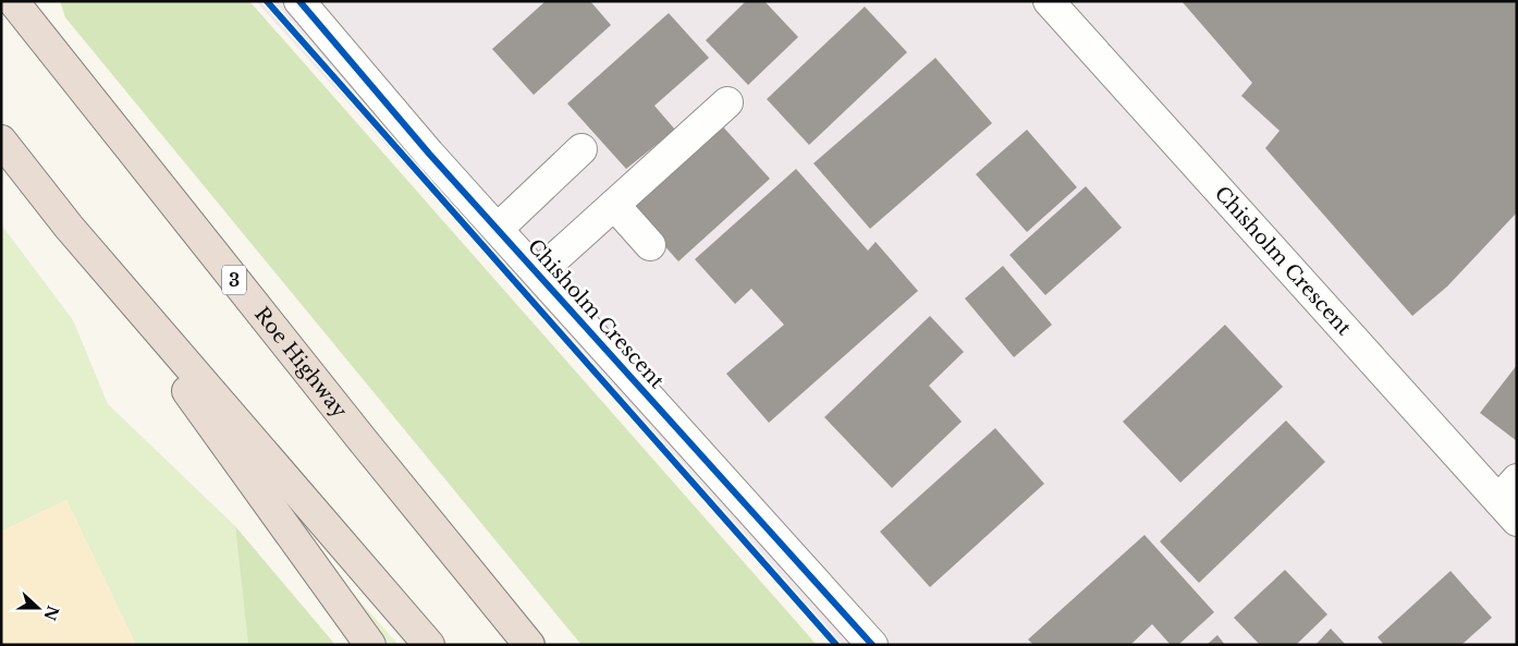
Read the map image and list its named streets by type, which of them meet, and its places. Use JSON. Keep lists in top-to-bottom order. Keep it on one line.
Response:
{"streets":{"highway":["3","Roe Highway"],"street":["Chisholm Crescent"]},"north":"right"}
